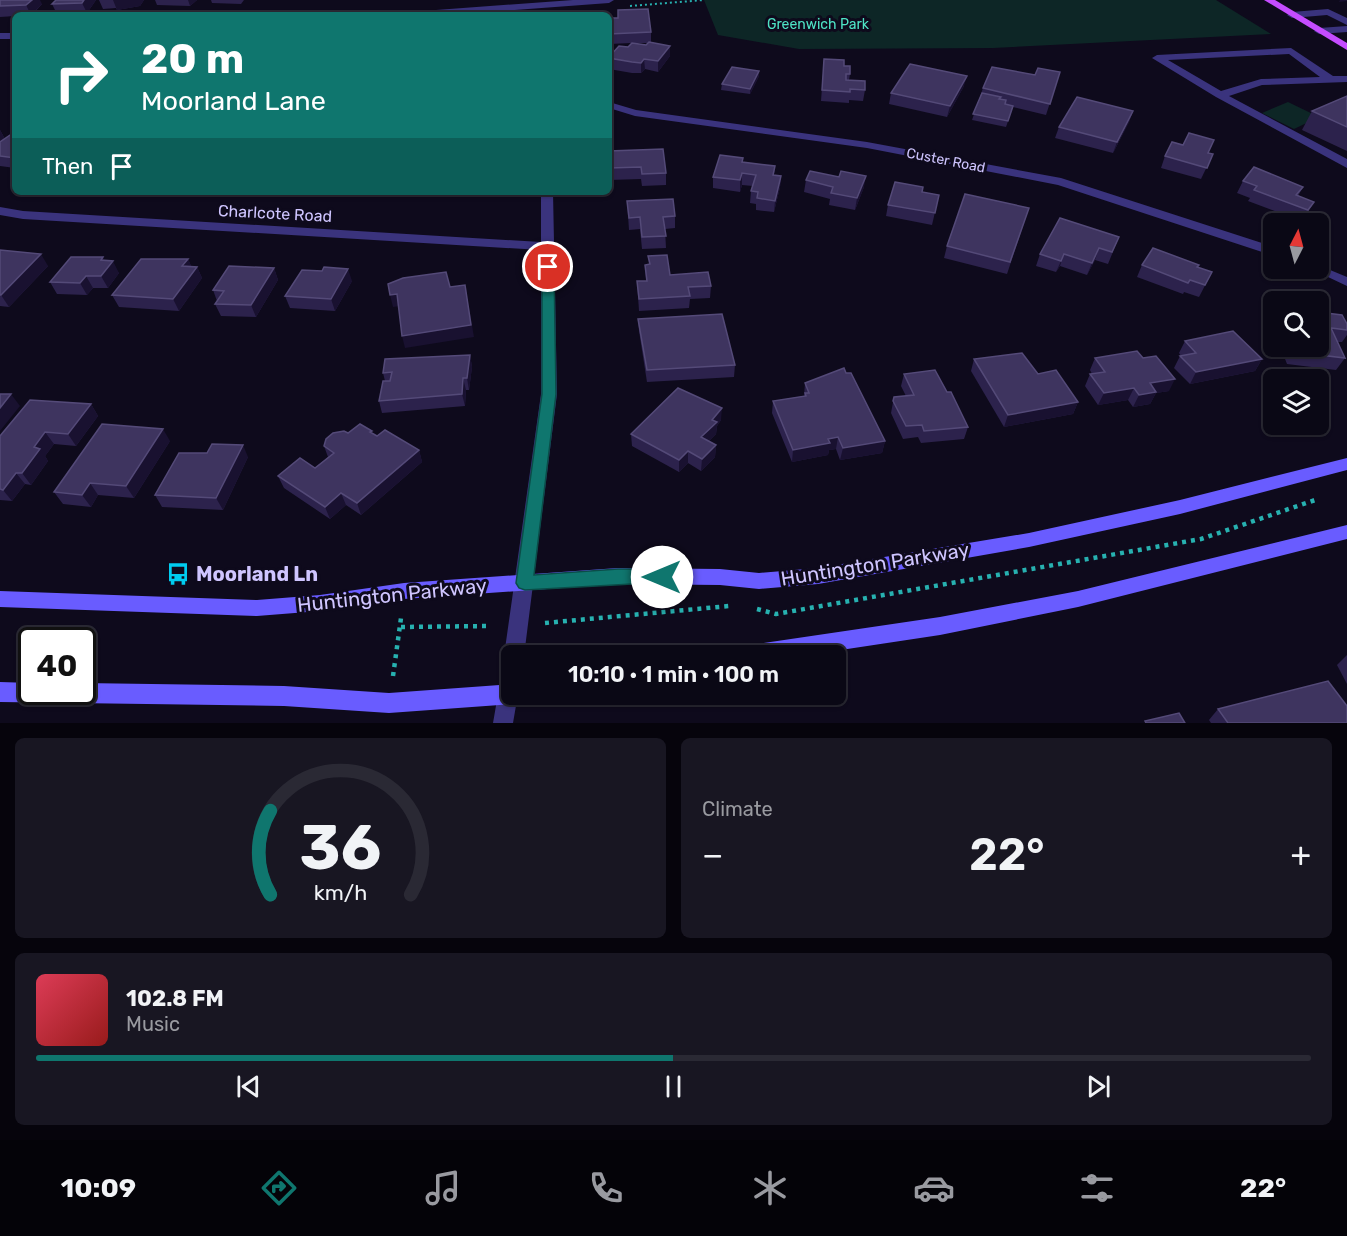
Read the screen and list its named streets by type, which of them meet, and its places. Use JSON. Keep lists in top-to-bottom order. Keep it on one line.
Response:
{"streets":{"street":["Custer Road","Charlcote Road","Huntington Parkway"]},"parks":["Greenwich Park"],"places":{"bus stop":["Moorland Ln"]},"north":"top","page":{"turn":["20 m","Moorland Lane"],"then":"Then","limit":"40","trip":"10:10 · 1 min · 100 m","tile":"Climate","heat":["−","22°","+"],"song":["102.8 FM","Music"],"tabs":["10:09","22°"],"gauge":["36","km/h"]}}
